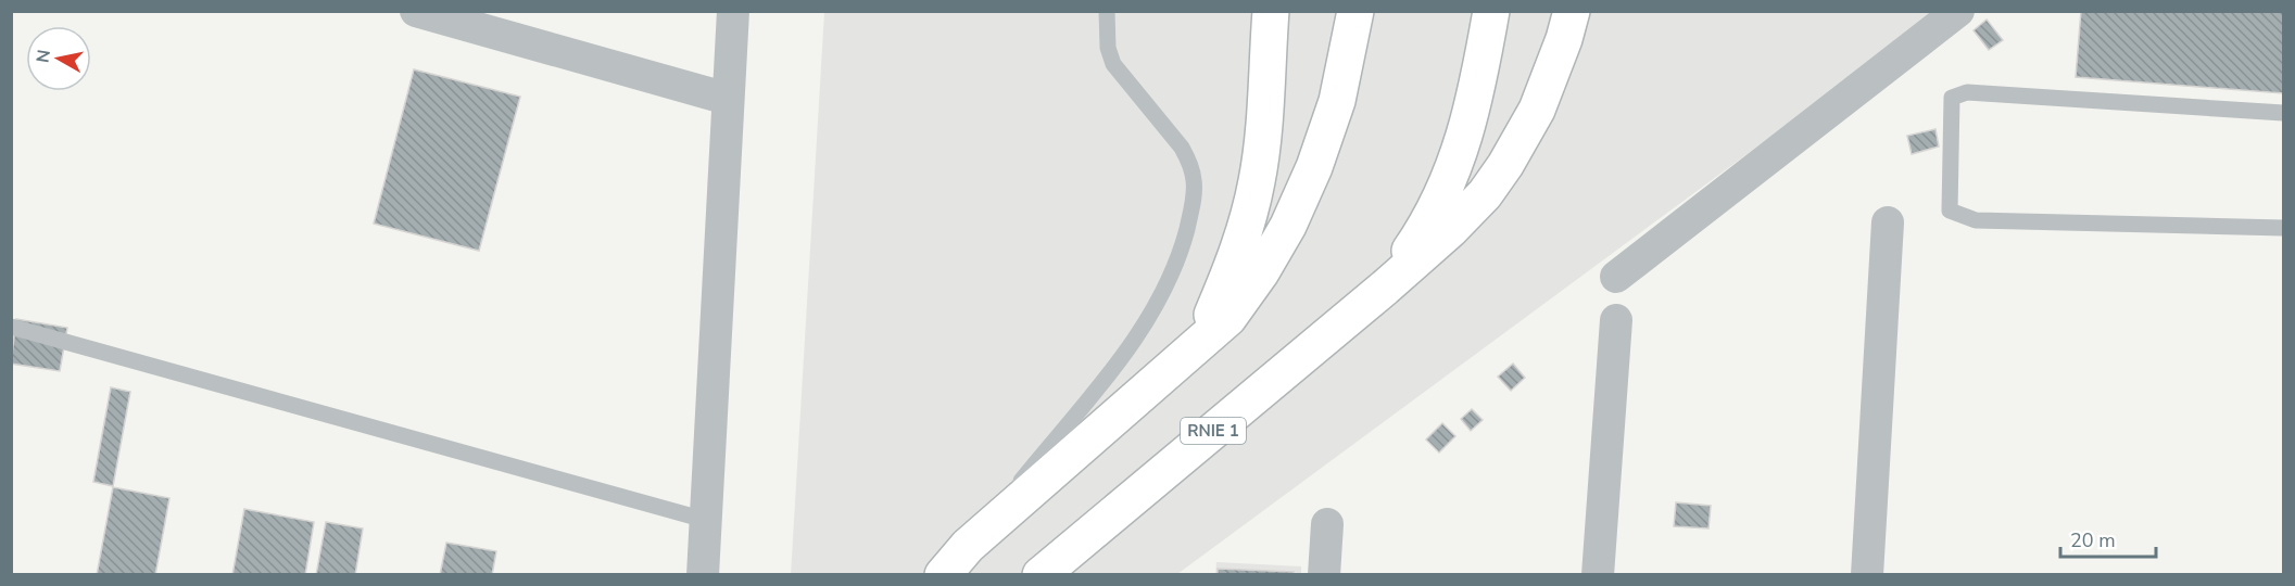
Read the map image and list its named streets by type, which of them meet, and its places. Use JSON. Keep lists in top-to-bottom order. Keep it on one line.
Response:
{"streets":{"highway":["RNIE 1"]},"scale_bar":"20 m","north":"left"}
